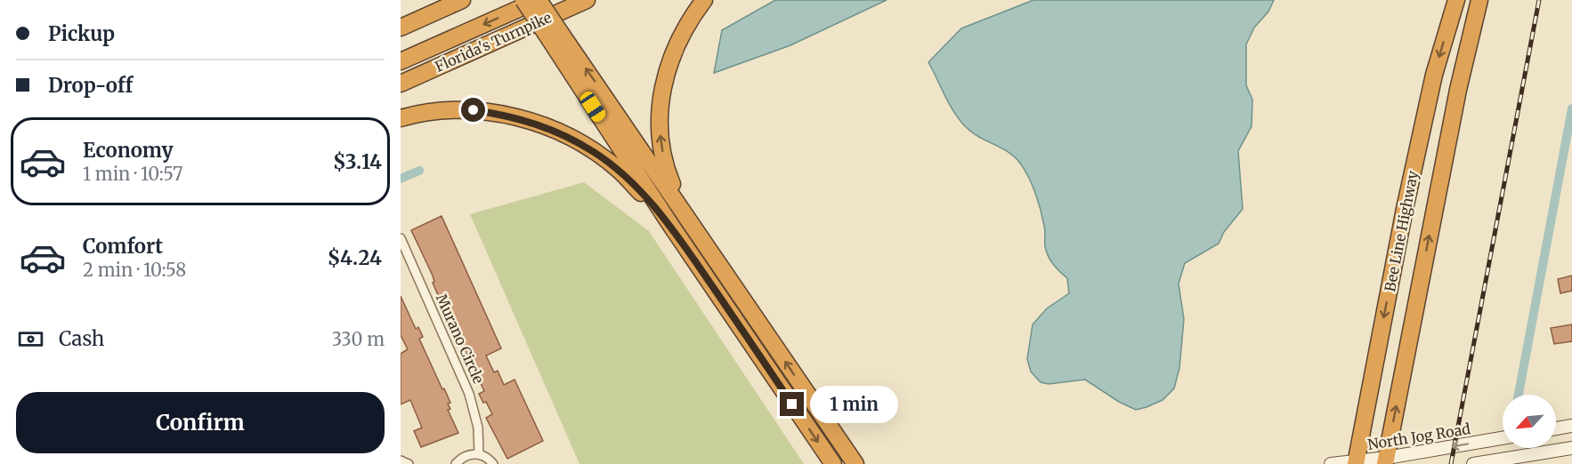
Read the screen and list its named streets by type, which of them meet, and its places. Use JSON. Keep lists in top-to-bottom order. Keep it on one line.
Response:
{"streets":{"highway":["Florida's Turnpike","Bee Line Highway"],"main road":["North Jog Road"],"street":["Murano Circle"]},"crossings":[["Bee Line Highway","North Jog Road"]],"one_way":["North Jog Road"],"north":"bottom left","page":{"banner":["Pickup","Drop-off"],"list":[{"name":"Economy","note":"1 min · 10:57","value":"$3.14"},{"name":"Comfort","note":"2 min · 10:58","value":"$4.24"}],"pay":["Cash","330 m"],"buttons":"Confirm","bubble":"1 min"}}
